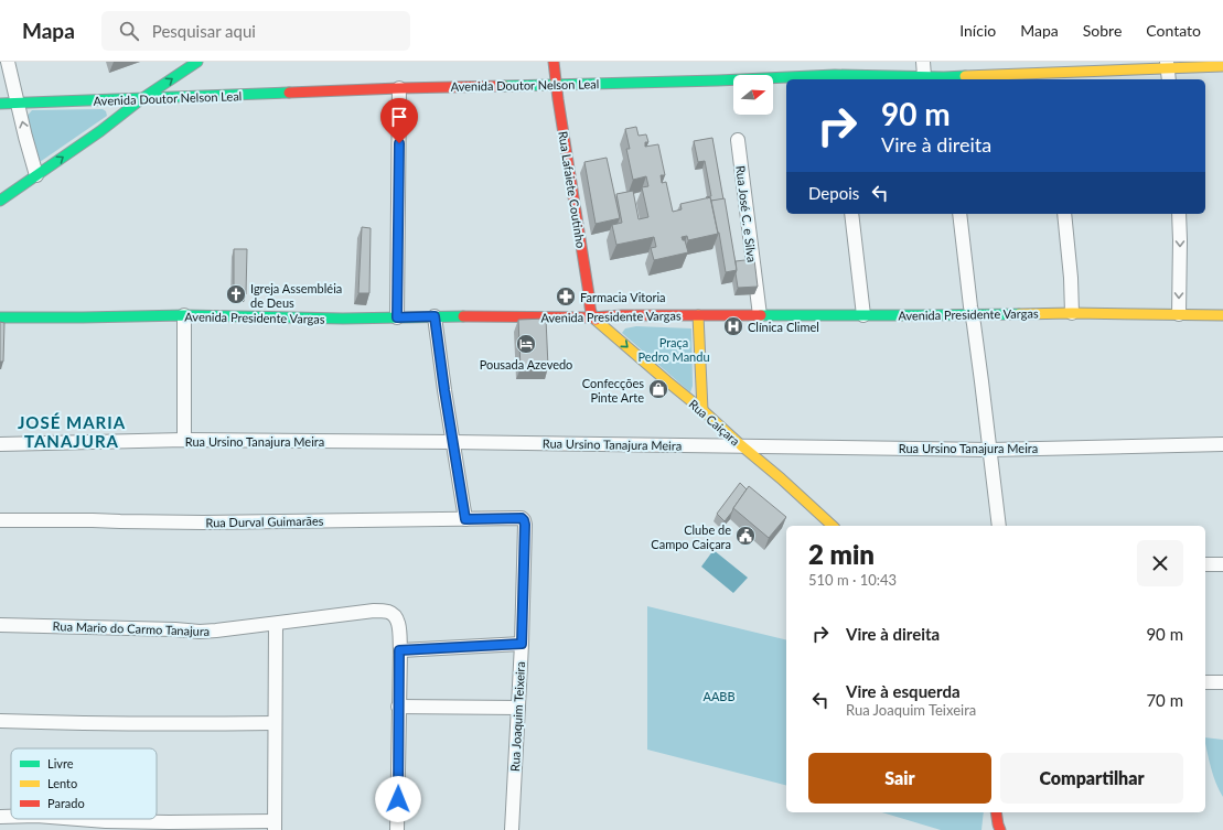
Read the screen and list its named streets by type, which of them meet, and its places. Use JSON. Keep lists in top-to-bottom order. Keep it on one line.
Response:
{"streets":{"street":["Avenida Doutor Nelson Leal","Rua Lafaiete Coutinho","Rua José C. e Silva","Avenida Presidente Vargas","Rua Caiçara","Rua Ursino Tanajura Meira","Rua Durval Guimarães","Rua Mario do Carmo Tanajura","Rua Joaquim Teixeira"]},"crossings":[["Avenida Doutor Nelson Leal","Rua Lafaiete Coutinho"],["Rua Lafaiete Coutinho","Avenida Presidente Vargas"],["Rua Lafaiete Coutinho","Rua Caiçara"],["Rua José C. e Silva","Avenida Presidente Vargas"],["Avenida Presidente Vargas","Rua Caiçara"],["Rua Caiçara","Rua Ursino Tanajura Meira"],["Rua Durval Guimarães","Rua Joaquim Teixeira"]],"one_way":["Rua Caiçara"],"districts":["JOSÉ MARIA TANAJURA"],"parks":["Praça Pedro Mandu","AABB"],"places":{"church":["Igreja Assembléia de Deus"],"pharmacy":["Farmacia Vitoria"],"hospital":["Clínica Climel"],"hotel":["Pousada Azevedo"],"shop":["Confecções Pinte Arte"],"public building":["Clube de Campo Caiçara"]},"legend":["Livre","Lento","Parado"],"north":"right","page":{"header":"Mapa","search":"Pesquisar aqui","nav":["Início","Mapa","Sobre","Contato"],"turn":["90 m","Vire à direita"],"then":"Depois","heading":["2 min","510 m · 10:43"],"list":[{"name":"Vire à direita","value":"90 m"},{"name":"Vire à esquerda","note":"Rua Joaquim Teixeira","value":"70 m"}],"buttons":["Sair","Compartilhar"]}}
